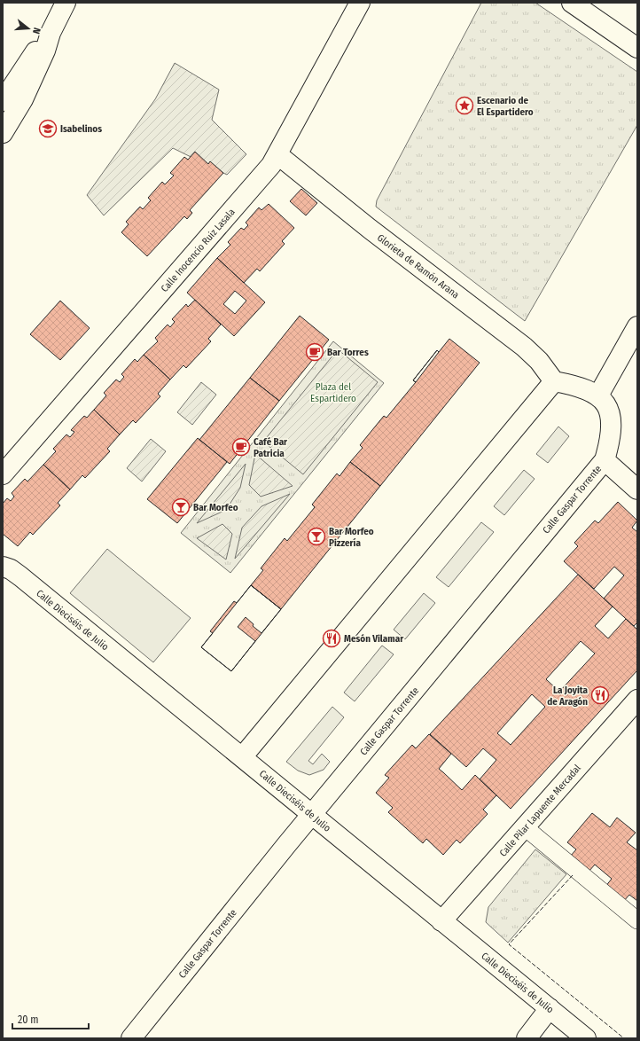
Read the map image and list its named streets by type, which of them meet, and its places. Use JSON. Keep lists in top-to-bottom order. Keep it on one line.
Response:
{"streets":{"street":["Calle Inocencio Ruiz Lasala","Glorieta de Ramón Arana","Calle Gaspar Torrente","Calle Dieciséis de Julio","Calle Pilar Lapuente Mercadal"]},"crossings":[["Calle Inocencio Ruiz Lasala","Glorieta de Ramón Arana"],["Glorieta de Ramón Arana","Calle Gaspar Torrente"],["Calle Gaspar Torrente","Calle Dieciséis de Julio"],["Calle Dieciséis de Julio","Calle Pilar Lapuente Mercadal"]],"parks":["Plaza del Espartidero"],"places":{"place":["Escenario de El Espartidero"],"school or university":["Isabelinos"],"cafe":["Bar Torres","Café Bar Patricia"],"bar":["Bar Morfeo","Bar Morfeo Pizzería"],"restaurant":["Mesón Vilamar","La Joyita de Aragón"]},"scale_bar":"20 m","north":"right"}
